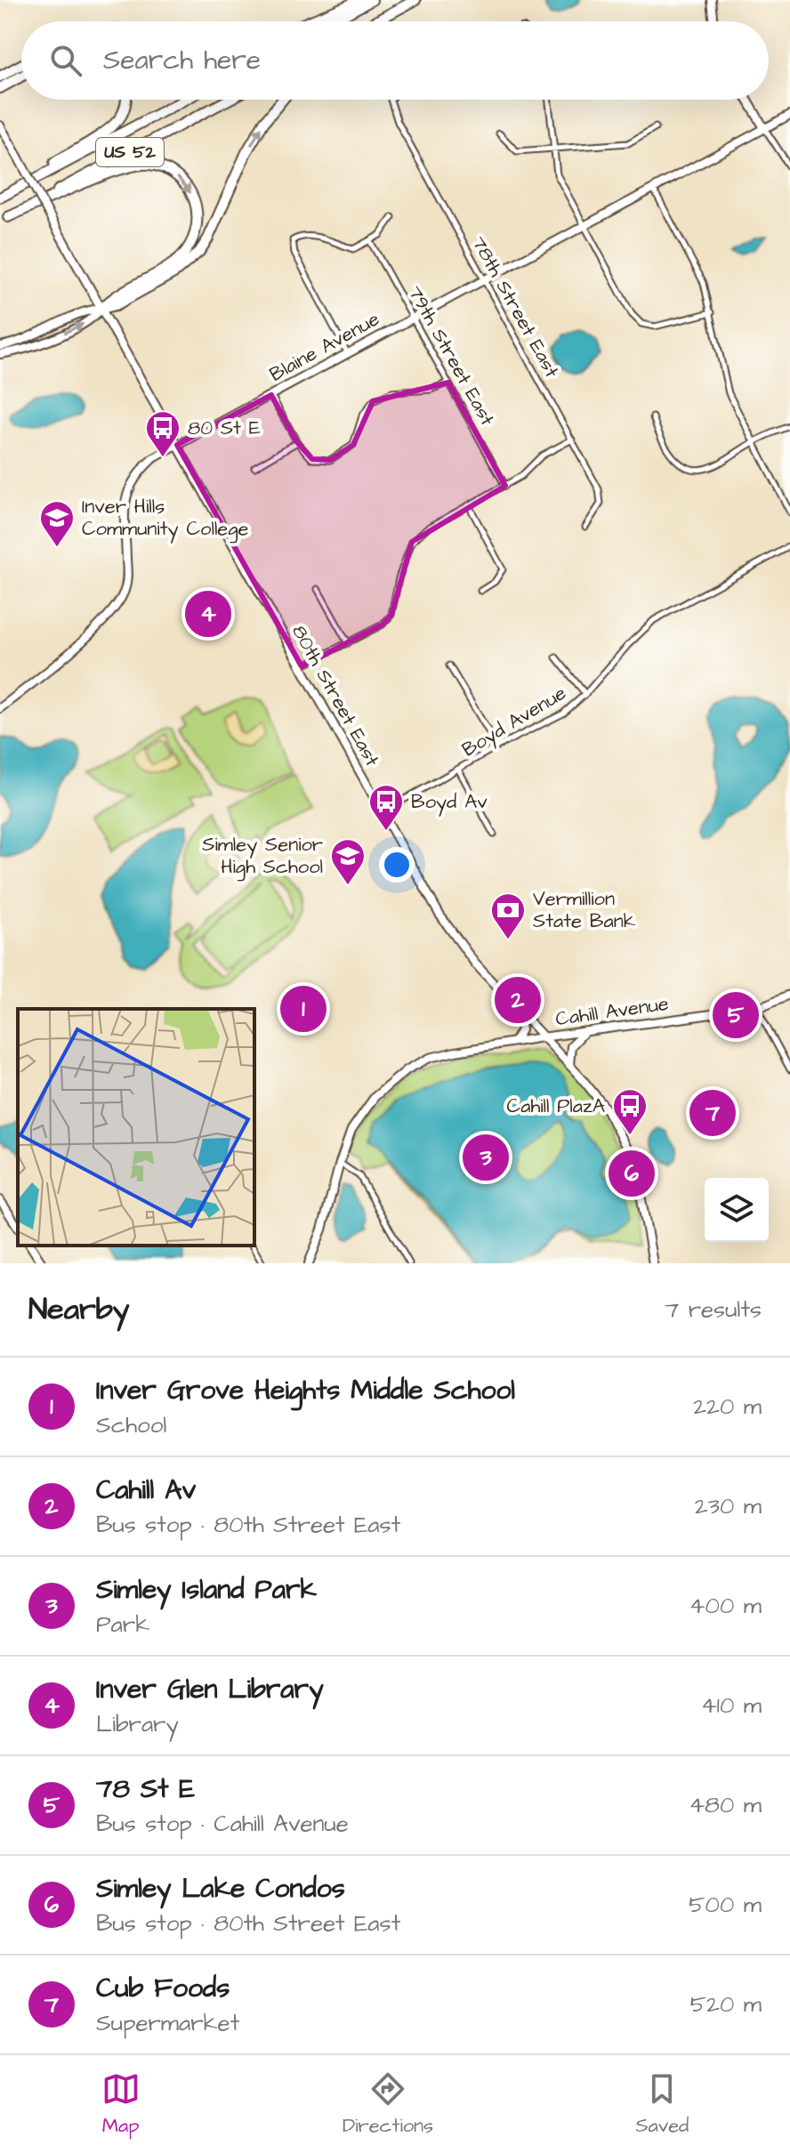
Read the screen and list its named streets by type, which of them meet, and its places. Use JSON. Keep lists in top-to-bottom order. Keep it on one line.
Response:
{"streets":{"highway":["US 52"],"street":["78th Street East","Blaine Avenue","79th Street East","80th Street East","Boyd Avenue","Cahill Avenue"]},"crossings":[["78th Street East","Blaine Avenue"],["Blaine Avenue","79th Street East"],["Blaine Avenue","80th Street East"],["80th Street East","Boyd Avenue"],["80th Street East","Cahill Avenue"]],"places":{"bus stop":["80 St E","Boyd Av","Cahill PlazA"],"school or university":["Inver Hills Community College","Simley Senior High School"],"bank":["Vermillion State Bank"]},"page":{"search":"Search here","pins":["4","2","1","5","7","3","6"],"heading":["Nearby","7 results"],"list":[{"mark":"1","name":"Inver Grove Heights Middle School","note":"School","value":"220 m"},{"mark":"2","name":"Cahill Av","note":"Bus stop · 80th Street East","value":"230 m"},{"mark":"3","name":"Simley Island Park","note":"Park","value":"400 m"},{"mark":"4","name":"Inver Glen Library","note":"Library","value":"410 m"},{"mark":"5","name":"78 St E","note":"Bus stop · Cahill Avenue","value":"480 m"},{"mark":"6","name":"Simley Lake Condos","note":"Bus stop · 80th Street East","value":"500 m"},{"mark":"7","name":"Cub Foods","note":"Supermarket","value":"520 m"}],"nav":["Map","Directions","Saved"]}}
